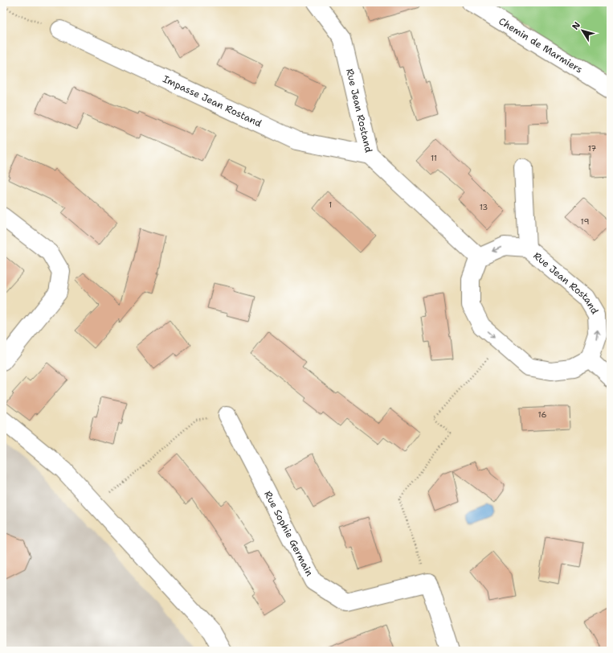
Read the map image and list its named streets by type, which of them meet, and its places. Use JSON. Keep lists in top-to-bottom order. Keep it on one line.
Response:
{"streets":{"street":["Chemin de Marmiers","Impasse Jean Rostand","Rue Jean Rostand","Rue Sophie Germain"]},"crossings":[["Impasse Jean Rostand","Rue Jean Rostand"]],"house_numbers":["17","11","1","13","19","16"],"north":"top left"}
